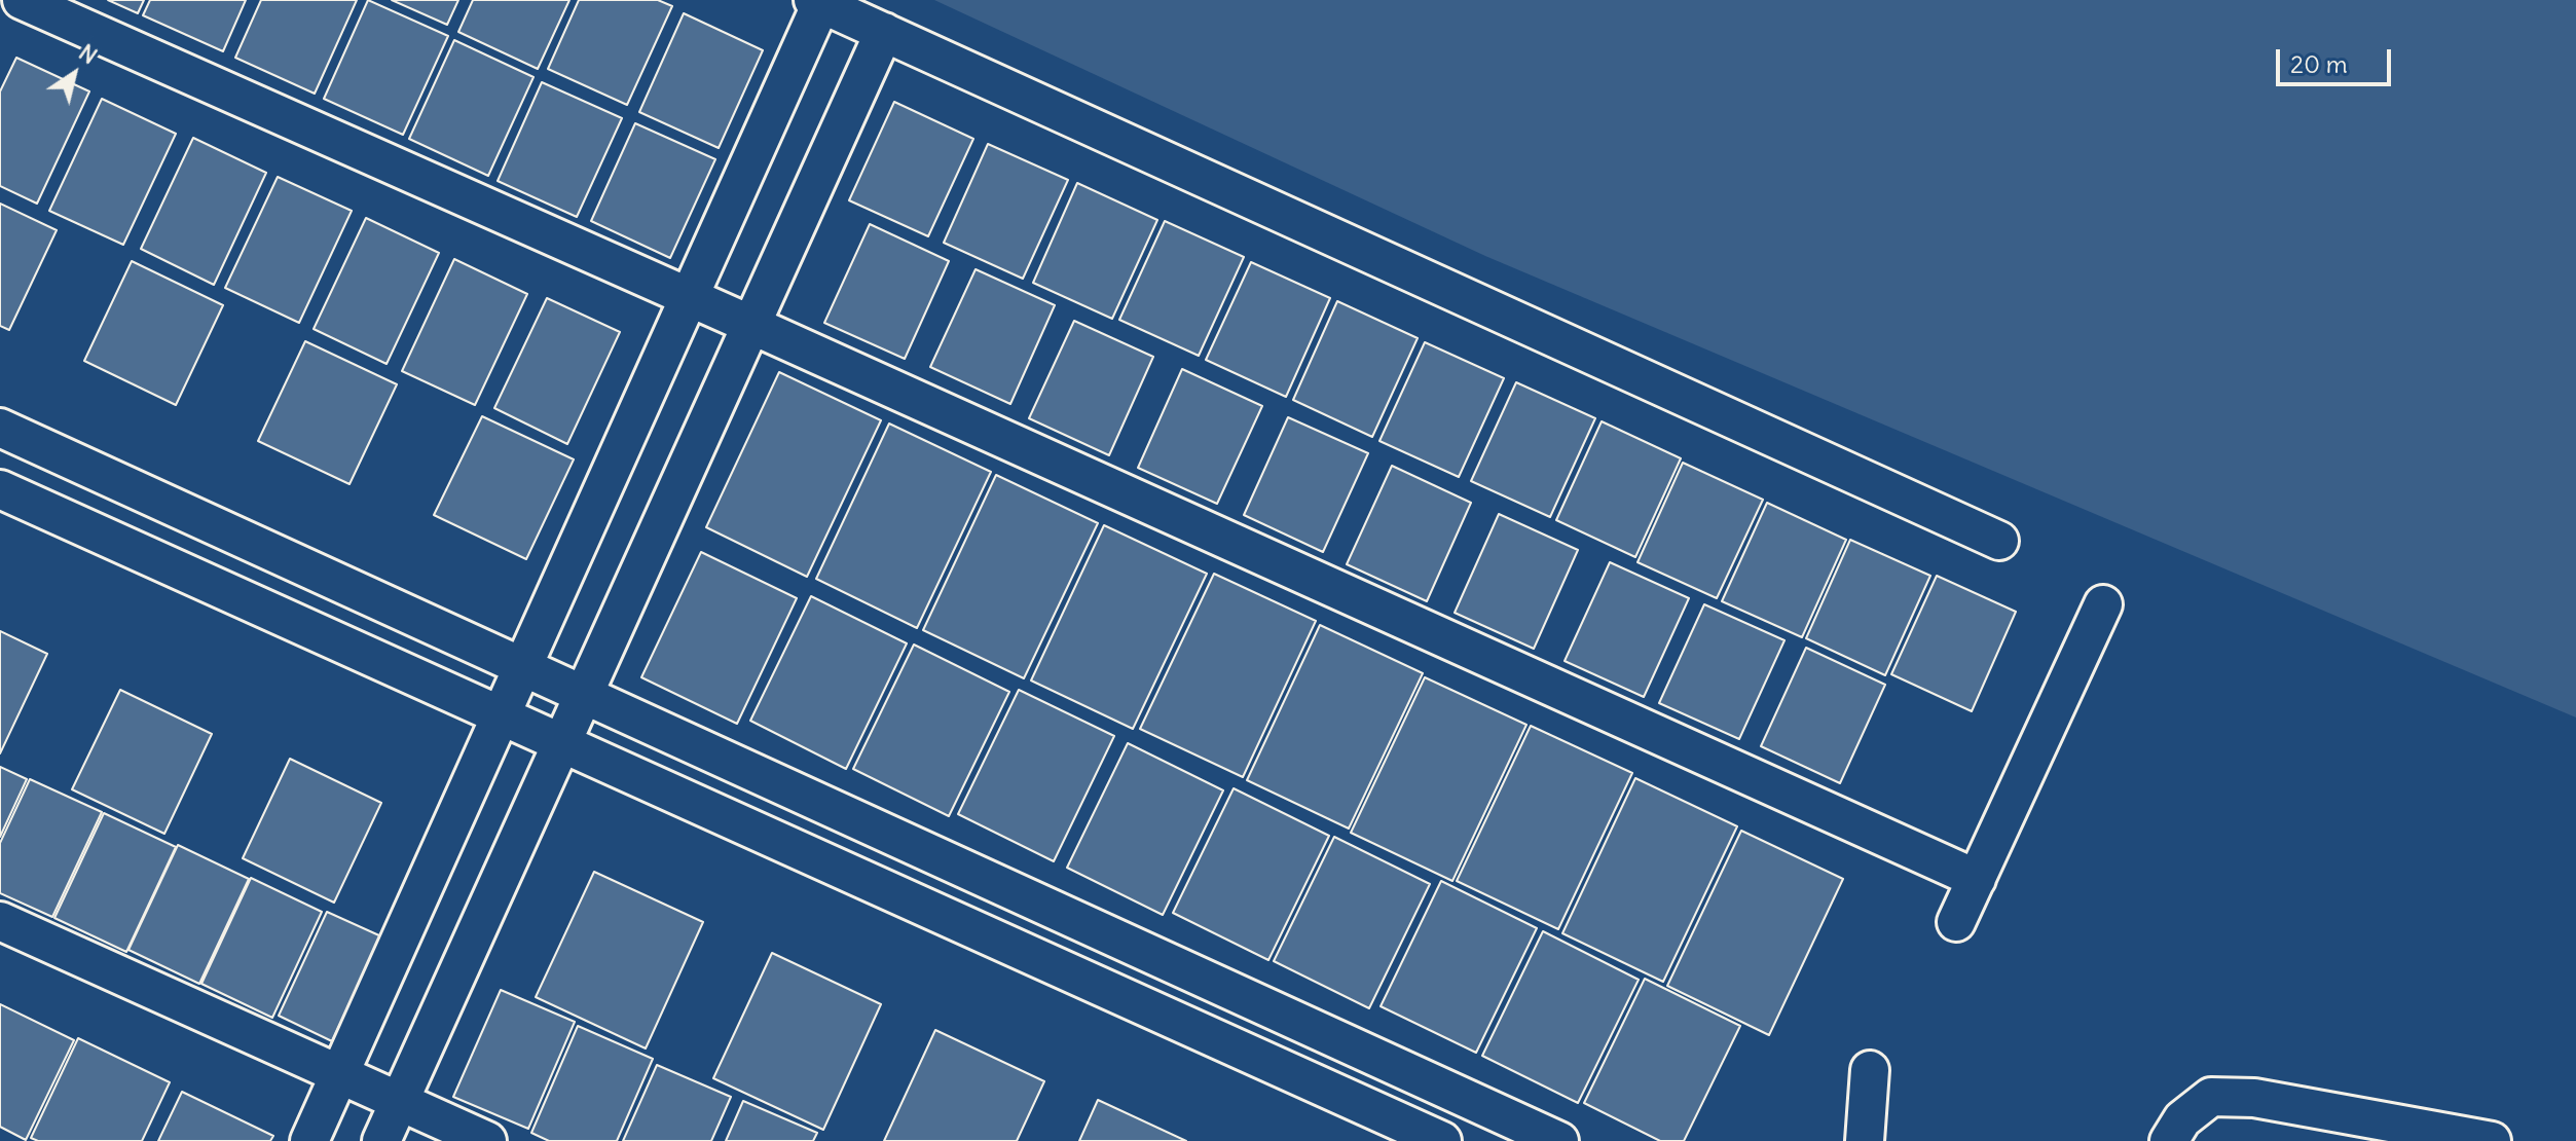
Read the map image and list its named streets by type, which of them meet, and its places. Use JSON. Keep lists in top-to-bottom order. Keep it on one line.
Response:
{"scale_bar":"20 m","north":"top right"}
